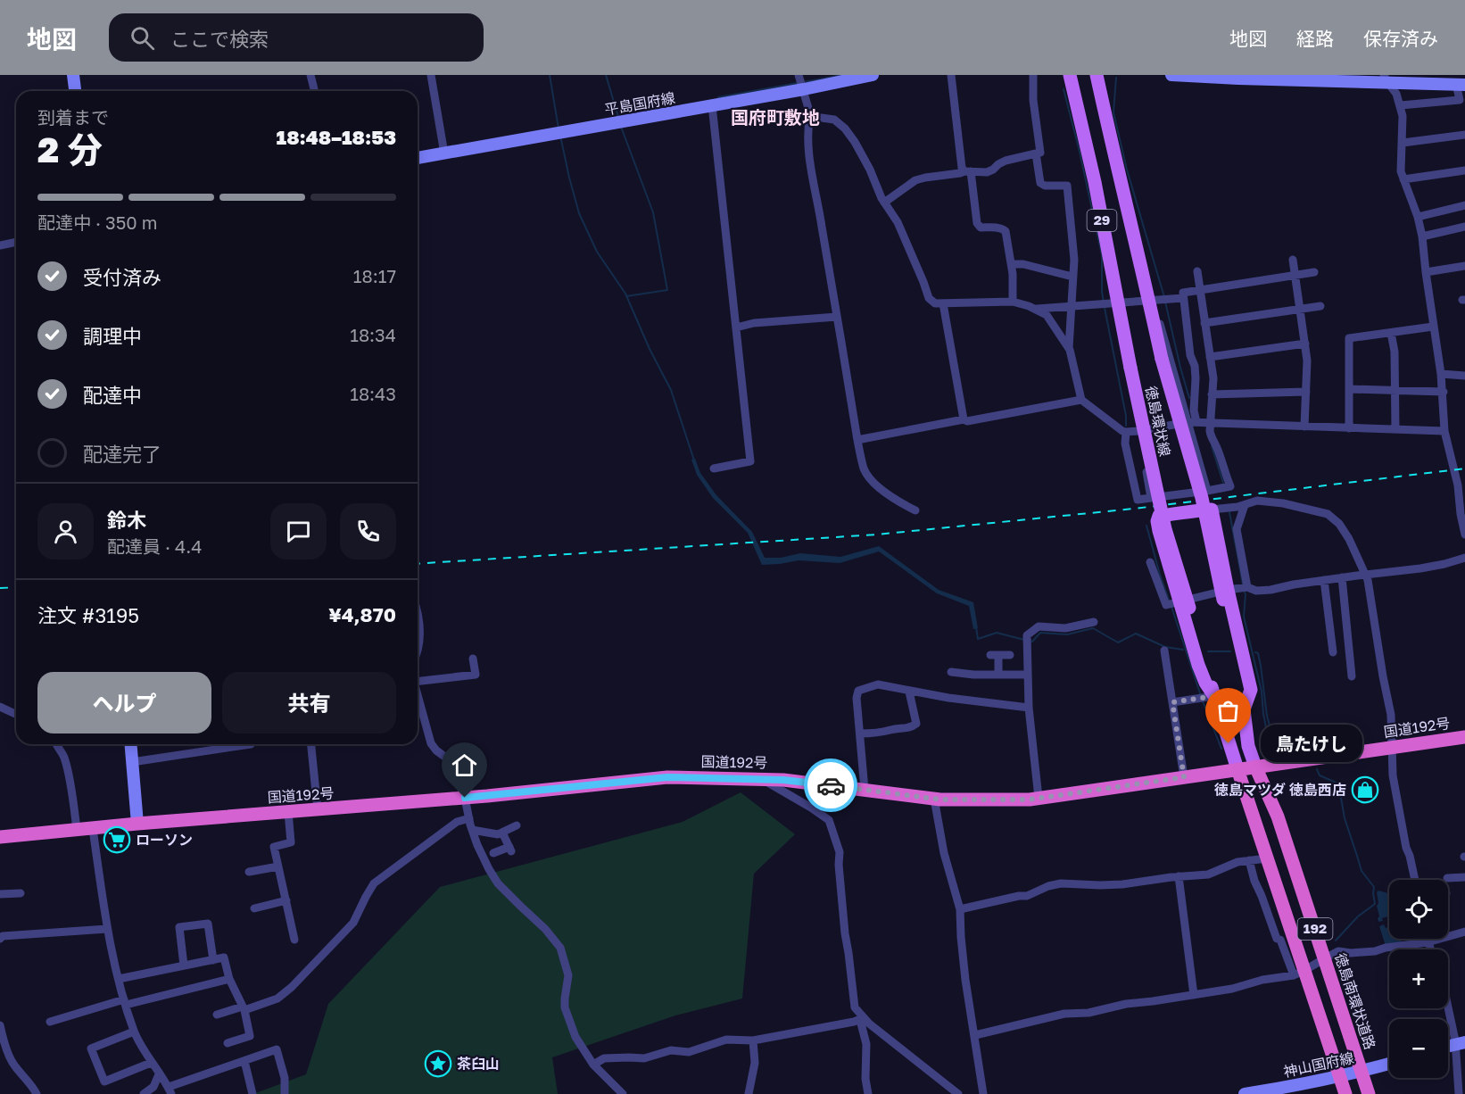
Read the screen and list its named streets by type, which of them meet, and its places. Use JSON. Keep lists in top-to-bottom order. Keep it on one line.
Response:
{"streets":{"highway":["国道192号","192","徳島南環状道路"],"main road":["平島国府線","29","徳島環状線","神山国府線"]},"crossings":[["徳島環状線","国道192号"],["徳島環状線","192"],["徳島環状線","徳島南環状道路"],["国道192号","192"],["国道192号","徳島南環状道路"],["192","神山国府線"],["徳島南環状道路","神山国府線"]],"districts":["国府町敷地"],"places":{"other":["鳥たけし"],"shop":["徳島マツダ 徳島西店"],"supermarket":["ローソン"],"place":["茶臼山"]},"page":{"header":"地図","search":"ここで検索","nav":["地図","経路","保存済み"],"heading":["2 分","到着まで","18:48–18:53"],"panel":["鈴木","配達員 · 4.4","注文 #3195","¥4,870"],"bar":"配達中 · 350 m","list":[["受付済み","18:17"],["調理中","18:34"],["配達中","18:43"],"配達完了"],"buttons":["ヘルプ","共有"],"bubble":"鳥たけし","map_buttons":["+","−"]}}
